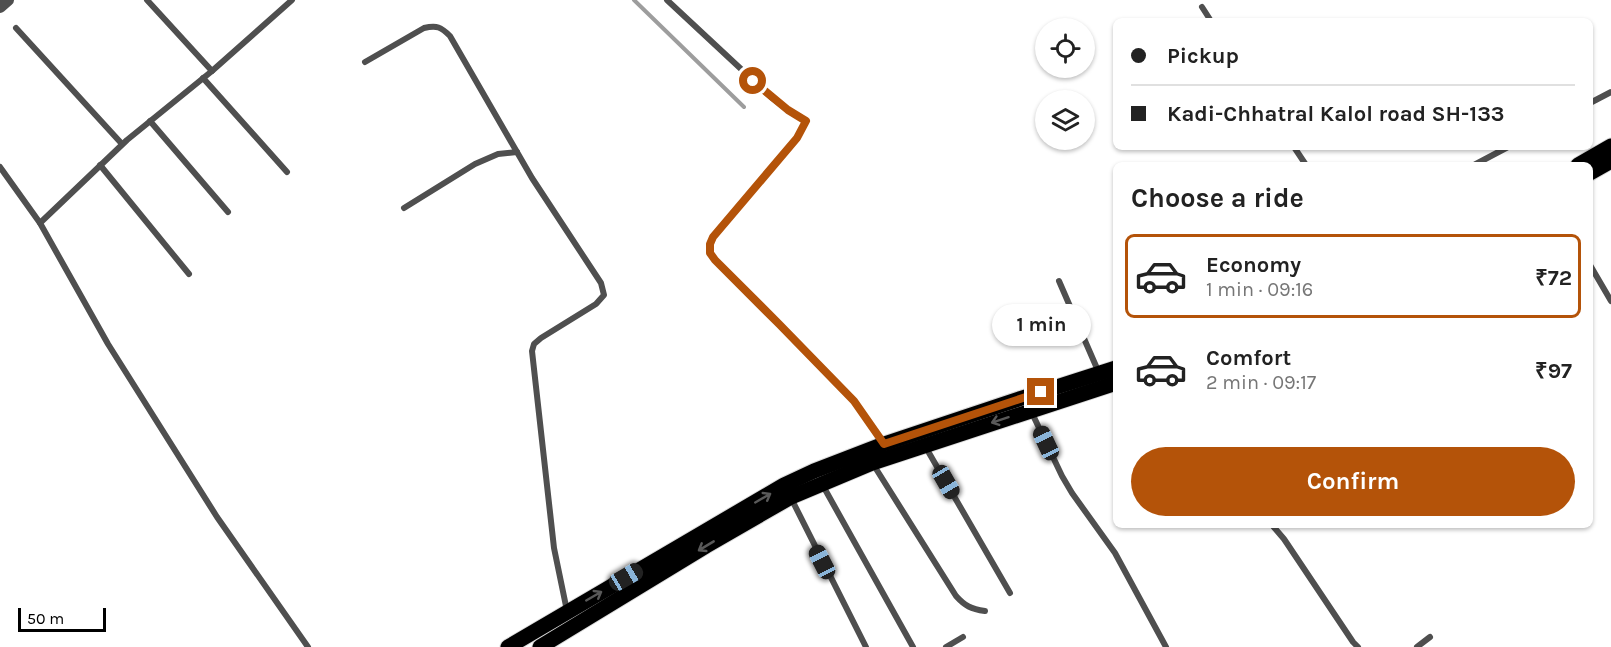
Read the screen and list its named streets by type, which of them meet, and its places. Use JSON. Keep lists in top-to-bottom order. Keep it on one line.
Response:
{"scale_bar":"50 m","page":{"banner":["Pickup","Kadi-Chhatral Kalol road SH-133"],"heading":"Choose a ride","list":[{"name":"Economy","note":"1 min · 09:16","value":"₹72"},{"name":"Comfort","note":"2 min · 09:17","value":"₹97"}],"bubble":"1 min","buttons":"Confirm","scale":"50 m"}}
